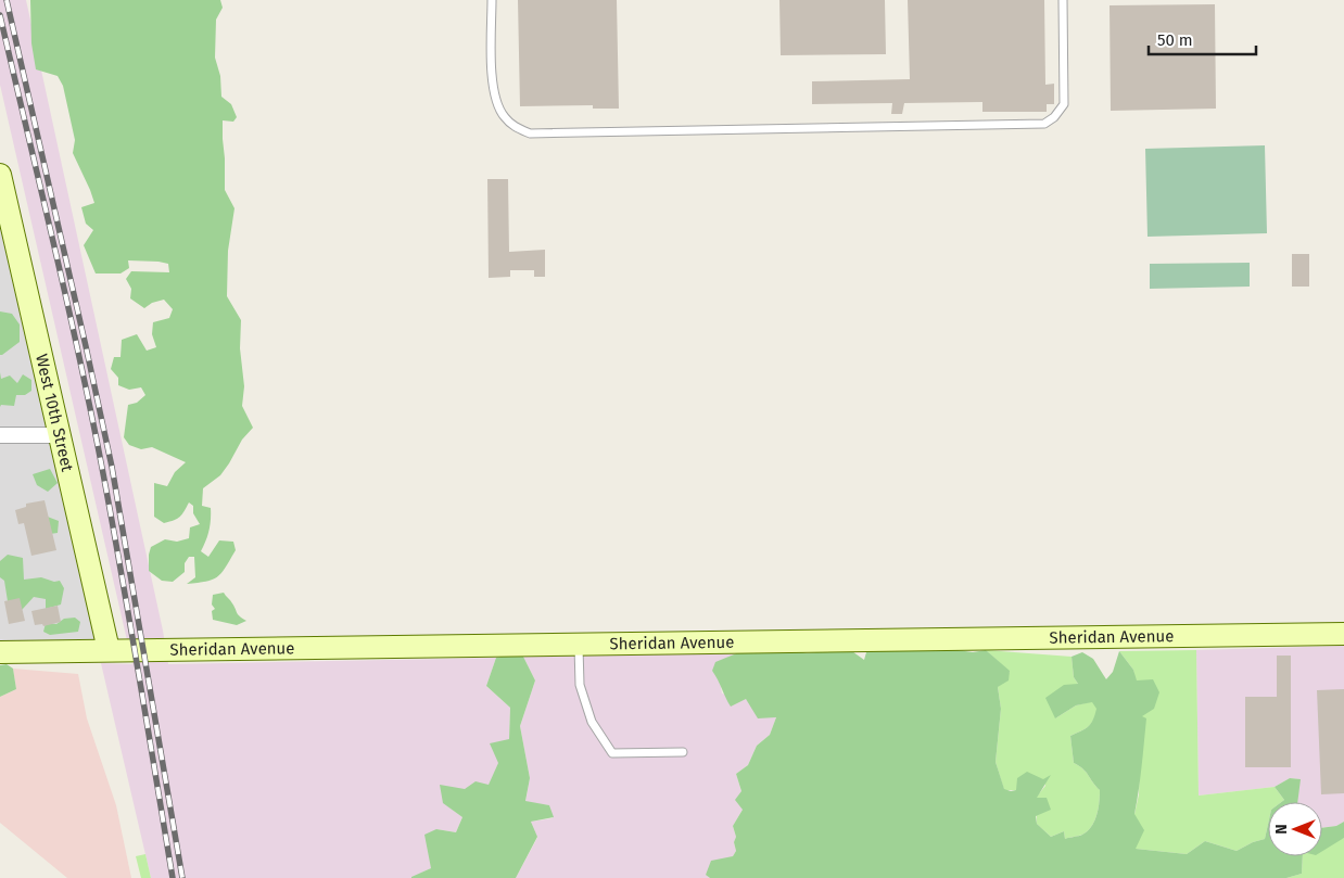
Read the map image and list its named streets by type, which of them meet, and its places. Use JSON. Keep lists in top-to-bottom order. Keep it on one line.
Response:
{"streets":{"street":["West 10th Street","Sheridan Avenue"]},"crossings":[["West 10th Street","Sheridan Avenue"]],"scale_bar":"50 m","north":"left"}
